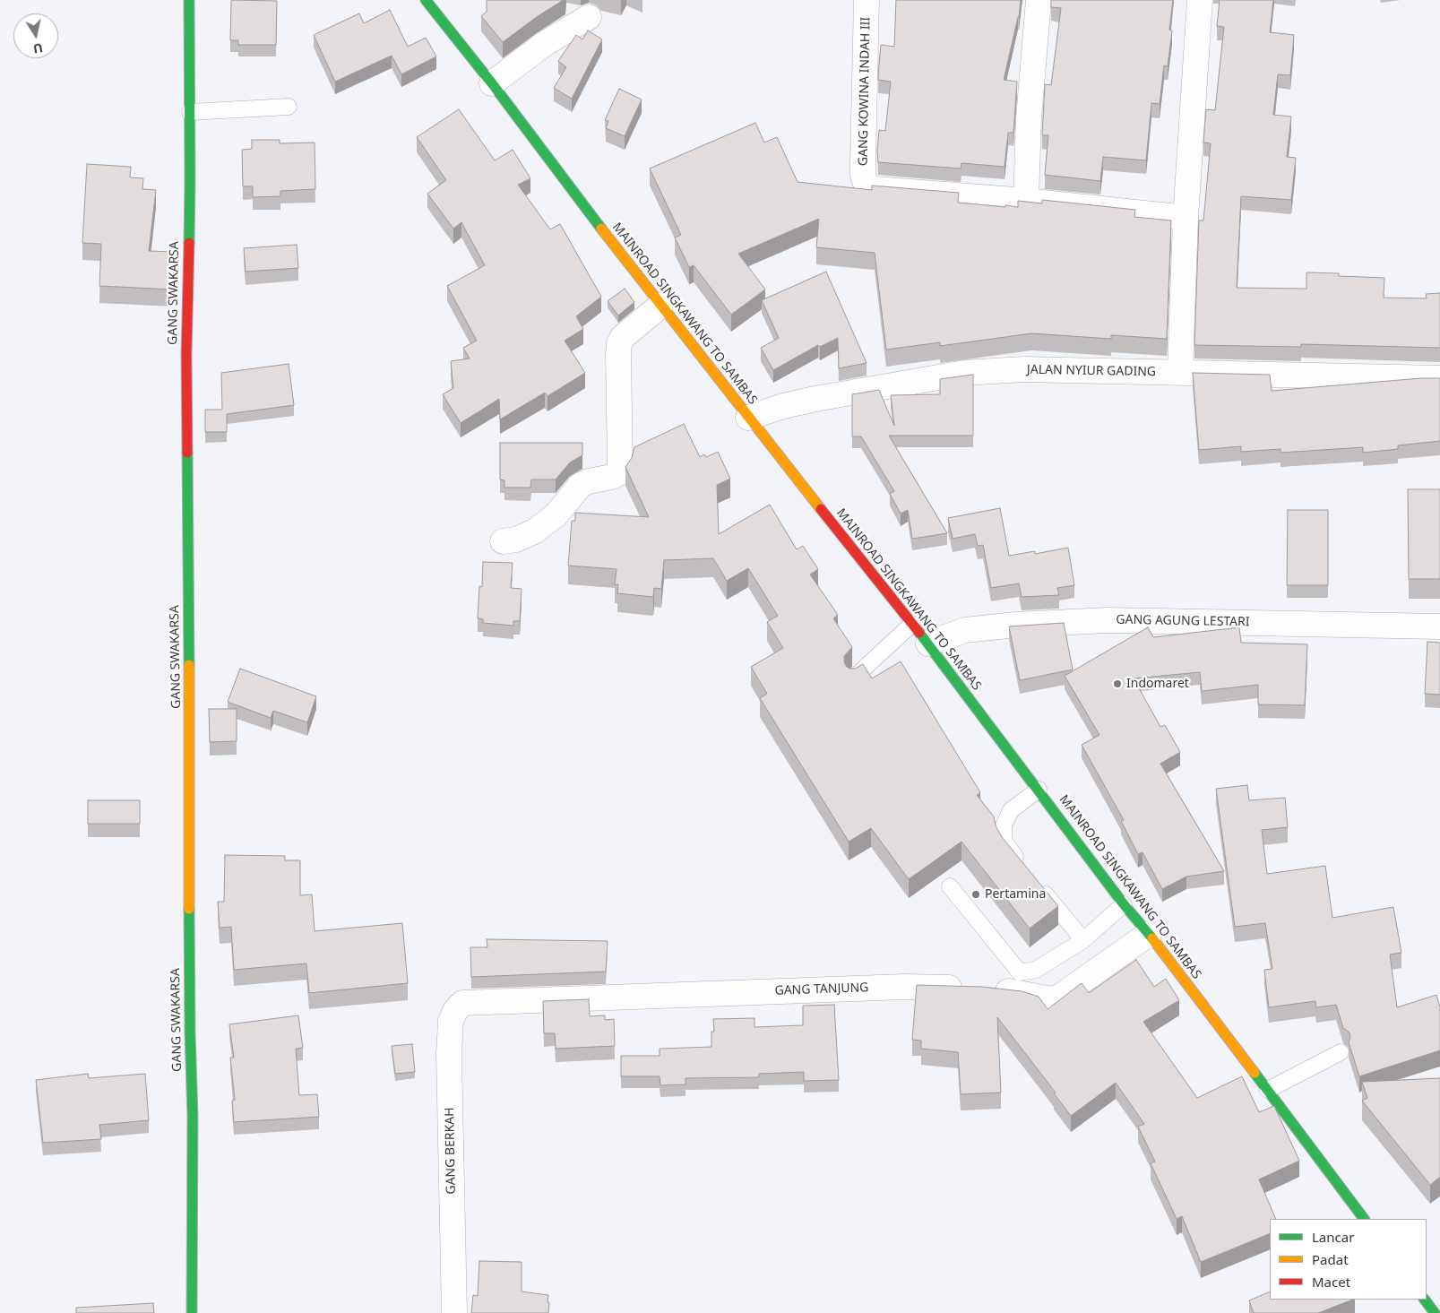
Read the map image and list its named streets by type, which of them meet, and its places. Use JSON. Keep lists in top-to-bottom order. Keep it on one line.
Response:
{"streets":{"main road":["GANG SWAKARSA","MAINROAD SINGKAWANG TO SAMBAS"],"street":["GANG KOWINA INDAH III","JALAN NYIUR GADING","GANG AGUNG LESTARI","GANG TANJUNG","GANG BERKAH"]},"crossings":[["MAINROAD SINGKAWANG TO SAMBAS","JALAN NYIUR GADING"],["MAINROAD SINGKAWANG TO SAMBAS","GANG AGUNG LESTARI"],["MAINROAD SINGKAWANG TO SAMBAS","GANG TANJUNG"],["GANG TANJUNG","GANG BERKAH"]],"places":["Indomaret","Pertamina"],"legend":["Lancar","Padat","Macet"],"north":"bottom"}
